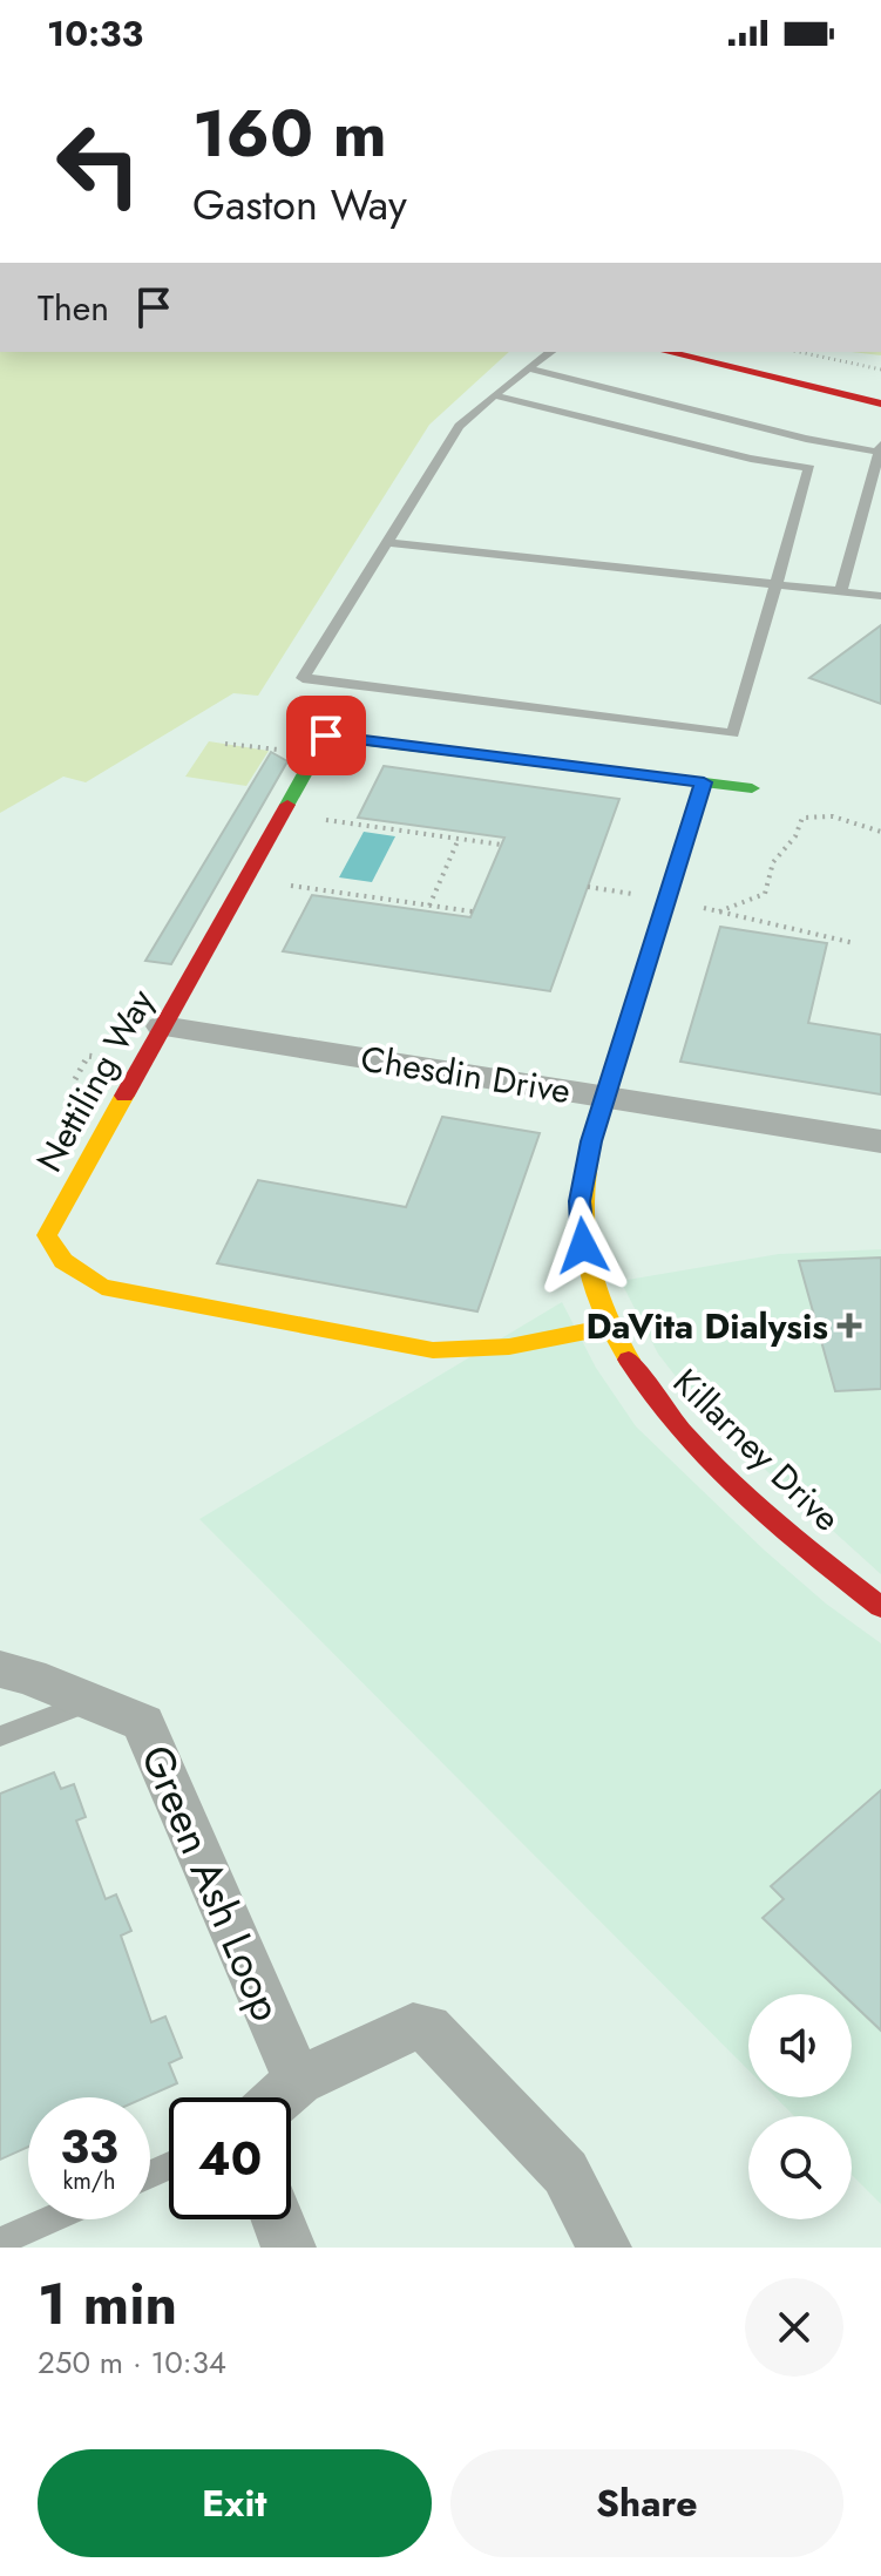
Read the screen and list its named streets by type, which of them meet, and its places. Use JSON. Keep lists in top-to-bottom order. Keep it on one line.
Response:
{"streets":{"street":["Chesdin Drive","Nettiling Way","Killarney Drive","Green Ash Loop"]},"crossings":[["Chesdin Drive","Nettiling Way"],["Chesdin Drive","Killarney Drive"],["Nettiling Way","Killarney Drive"]],"places":{"health":["DaVita Dialysis"]},"page":{"status":"10:33","turn":["160 m","Gaston Way"],"then":"Then","speed":"33 km/h","limit":"40","heading":["1 min","250 m · 10:34"],"buttons":["Exit","Share"]}}
